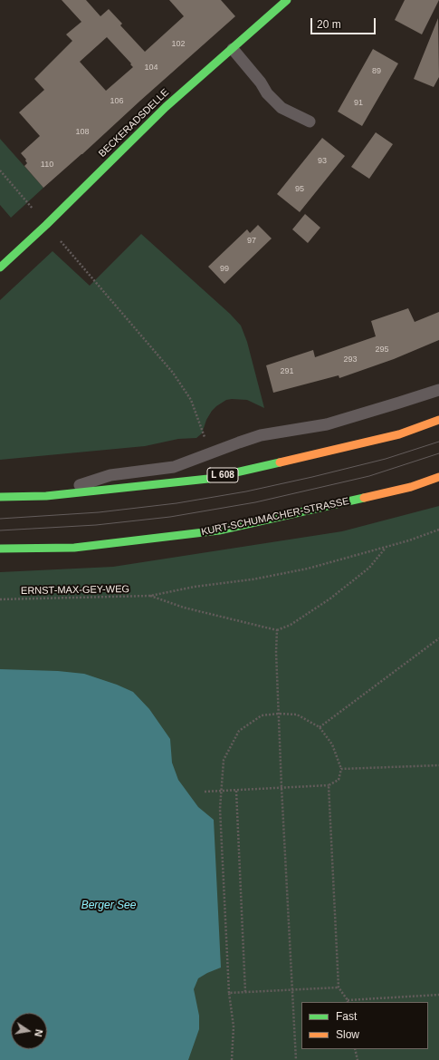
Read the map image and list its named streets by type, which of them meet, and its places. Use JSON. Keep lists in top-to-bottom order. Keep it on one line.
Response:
{"streets":{"main road":["BECKERADSDELLE","L 608","KURT-SCHUMACHER-STRASSE"],"path":["ERNST-MAX-GEY-WEG"]},"water":["Berger See"],"house_numbers":["102","104","89","106","91","108","93","110","95","97","99","295","293","291"],"legend":["Fast","Slow"],"scale_bar":"20 m","north":"right"}
